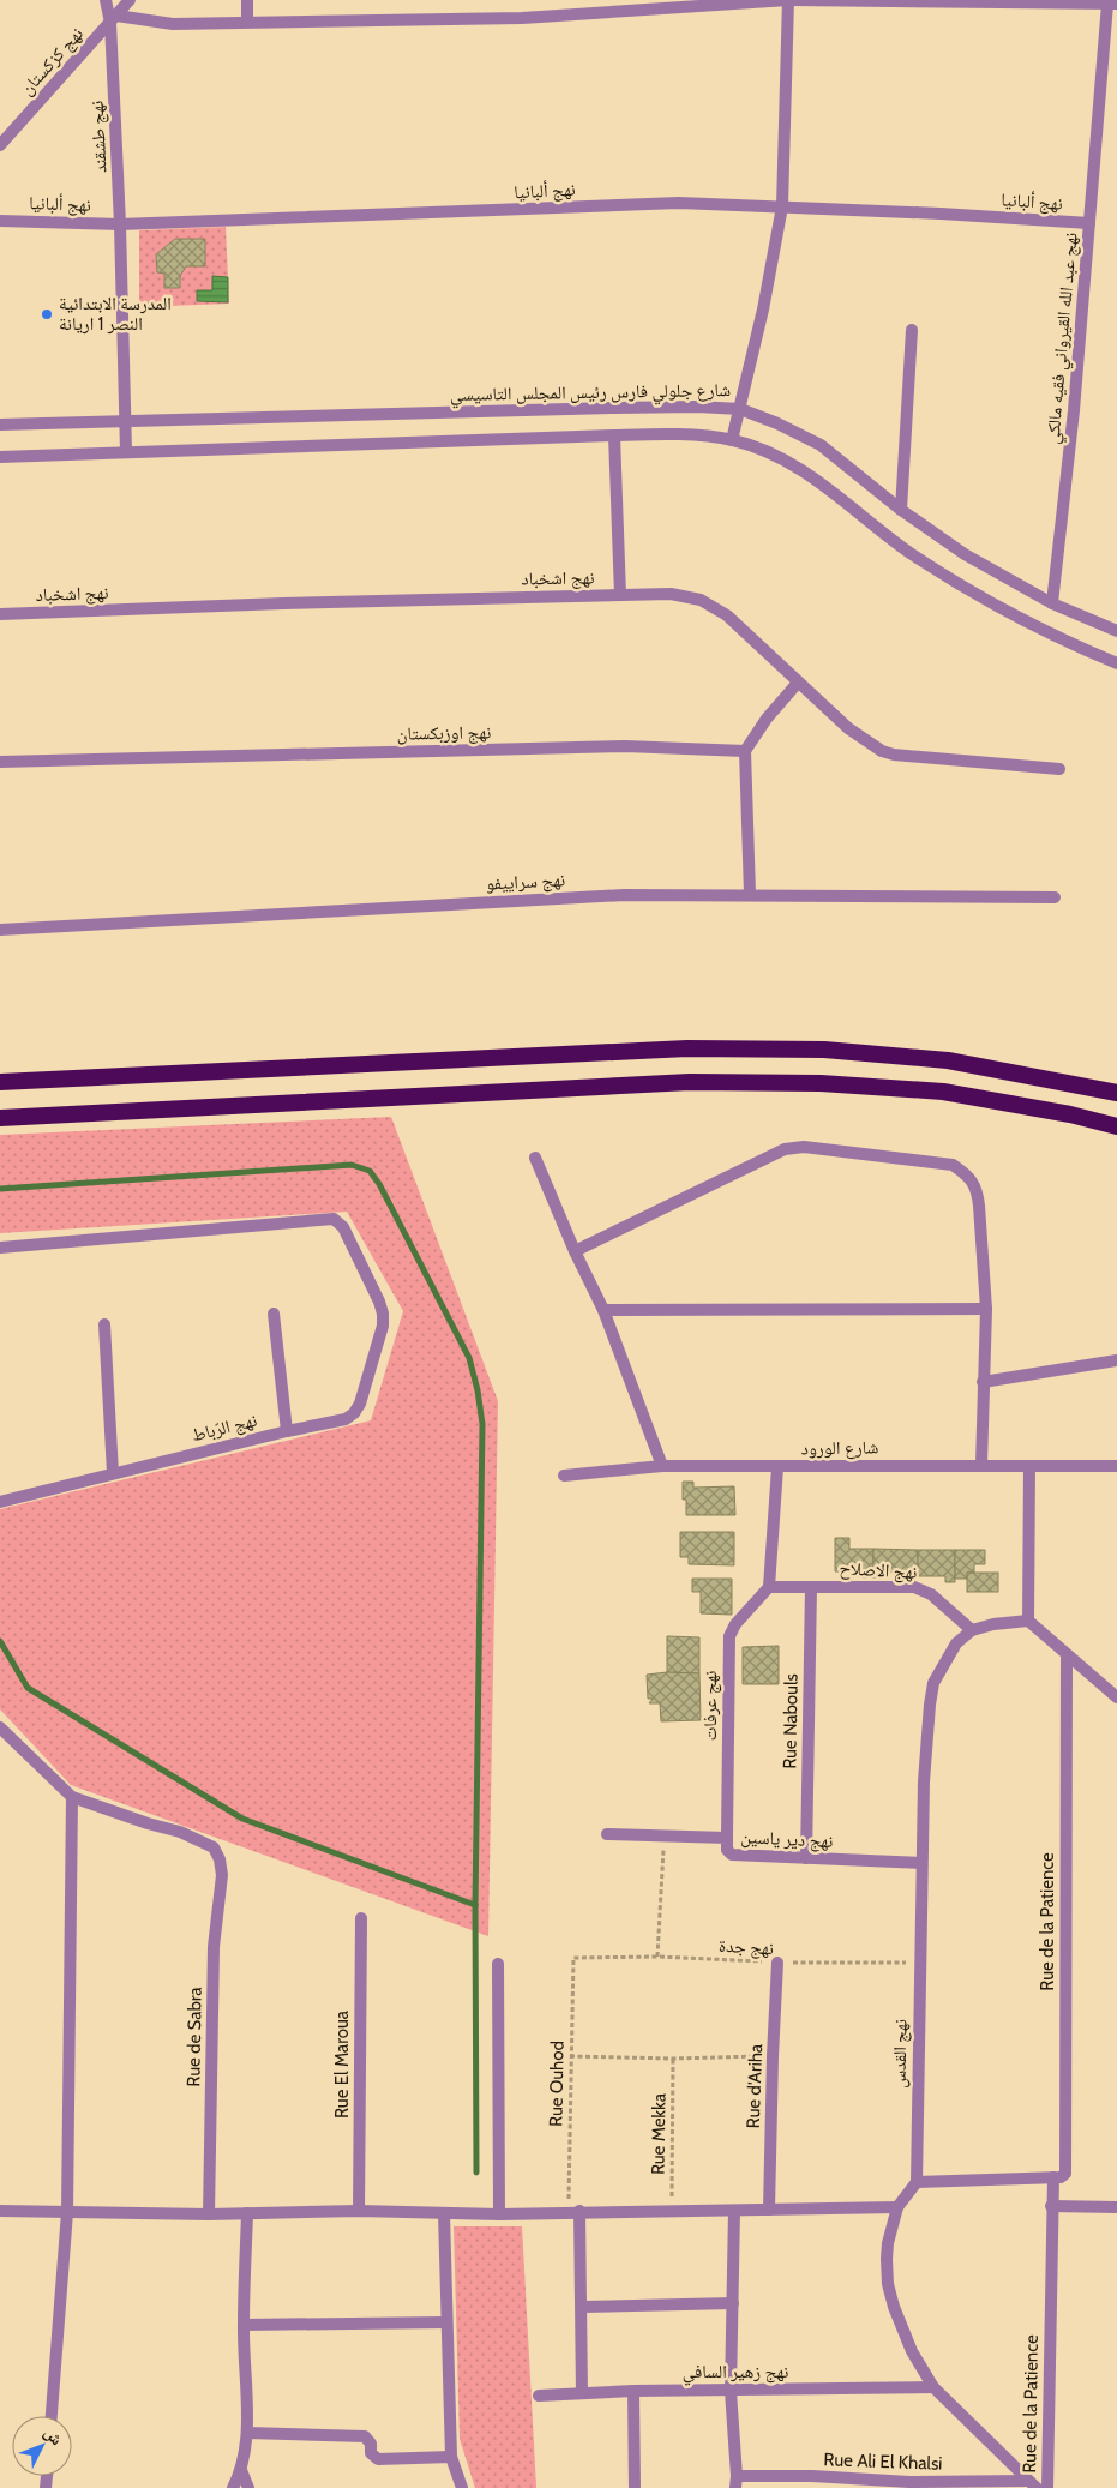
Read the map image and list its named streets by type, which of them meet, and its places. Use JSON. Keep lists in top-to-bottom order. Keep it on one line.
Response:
{"streets":{"street":["نهج كزكستان","نهج طشقند","نهج ألبانيا","نهج عبد الله القيرواني فقيه مالكي","شارع جلولي فارس رئيس المجلس التاسيسي","نهج اشخباد","نهج اوزبكستان","نهج سراييفو","نهج الرّباط","شارع الورود","نهج الاصلاح","نهج عرفات","Rue Nabouls","نهج دير ياسين","Rue de la Patience","Rue de Sabra","نهج القدس","Rue El Maroua","Rue d'Ariha","نهج زهير السافي","Rue Ali El Khalsi"],"path":["نهج جدة","Rue Ouhod","Rue Mekka"]},"crossings":[["نهج كزكستان","نهج طشقند"],["نهج طشقند","نهج ألبانيا"],["نهج طشقند","شارع جلولي فارس رئيس المجلس التاسيسي"],["نهج ألبانيا","نهج عبد الله القيرواني فقيه مالكي"],["نهج عبد الله القيرواني فقيه مالكي","شارع جلولي فارس رئيس المجلس التاسيسي"],["نهج الاصلاح","نهج عرفات"],["نهج الاصلاح","Rue Nabouls"],["نهج الاصلاح","نهج القدس"],["نهج عرفات","نهج دير ياسين"],["Rue Nabouls","نهج دير ياسين"],["نهج دير ياسين","نهج القدس"],["نهج جدة","نهج القدس"],["نهج جدة","Rue Ouhod"],["نهج جدة","Rue d'Ariha"]],"places":["المدرسة الابتدائية النصر 1 اريانة"],"north":"top right"}
